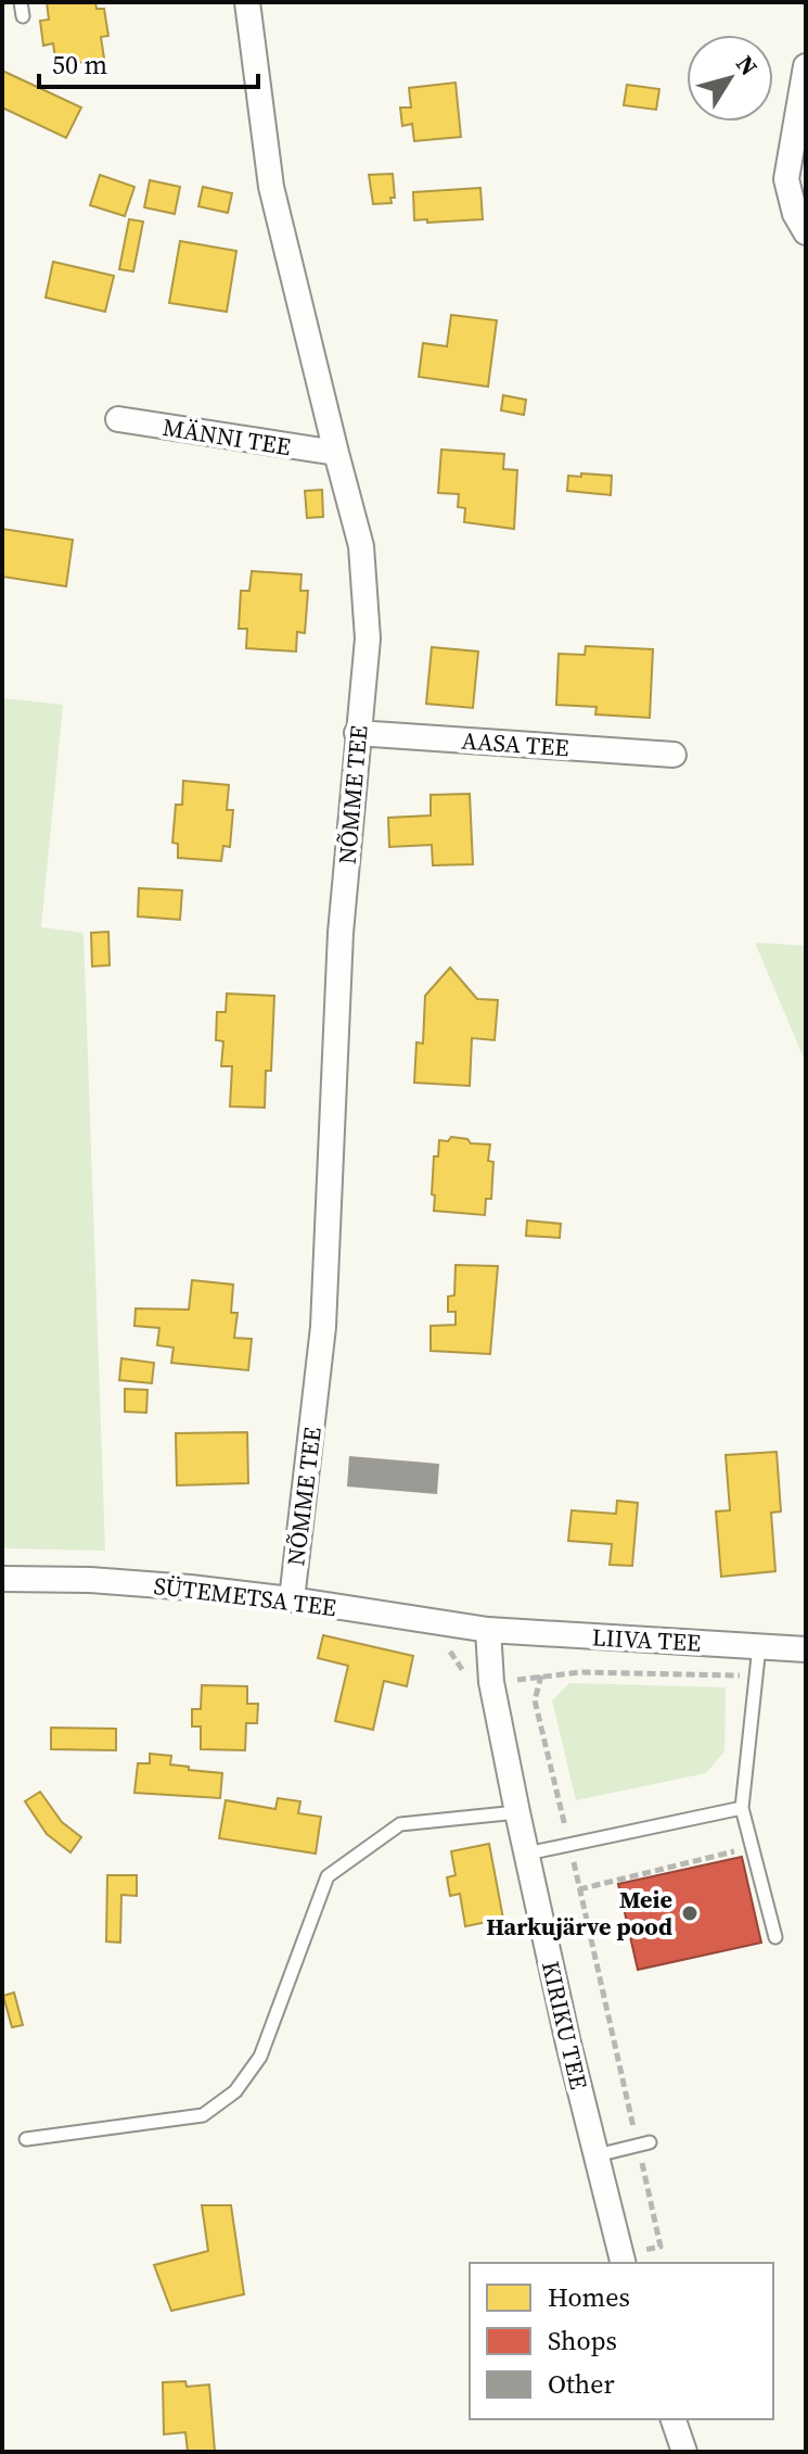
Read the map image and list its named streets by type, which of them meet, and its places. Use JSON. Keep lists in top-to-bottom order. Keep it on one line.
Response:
{"streets":{"street":["MÄNNI TEE","AASA TEE","NÕMME TEE","SÜTEMETSA TEE","LIIVA TEE","KIRIKU TEE"]},"crossings":[["MÄNNI TEE","NÕMME TEE"],["AASA TEE","NÕMME TEE"],["NÕMME TEE","SÜTEMETSA TEE"],["SÜTEMETSA TEE","LIIVA TEE"],["SÜTEMETSA TEE","KIRIKU TEE"],["LIIVA TEE","KIRIKU TEE"]],"places":["Meie Harkujärve pood"],"legend":["Homes","Shops","Other"],"scale_bar":"50 m","north":"top right"}
